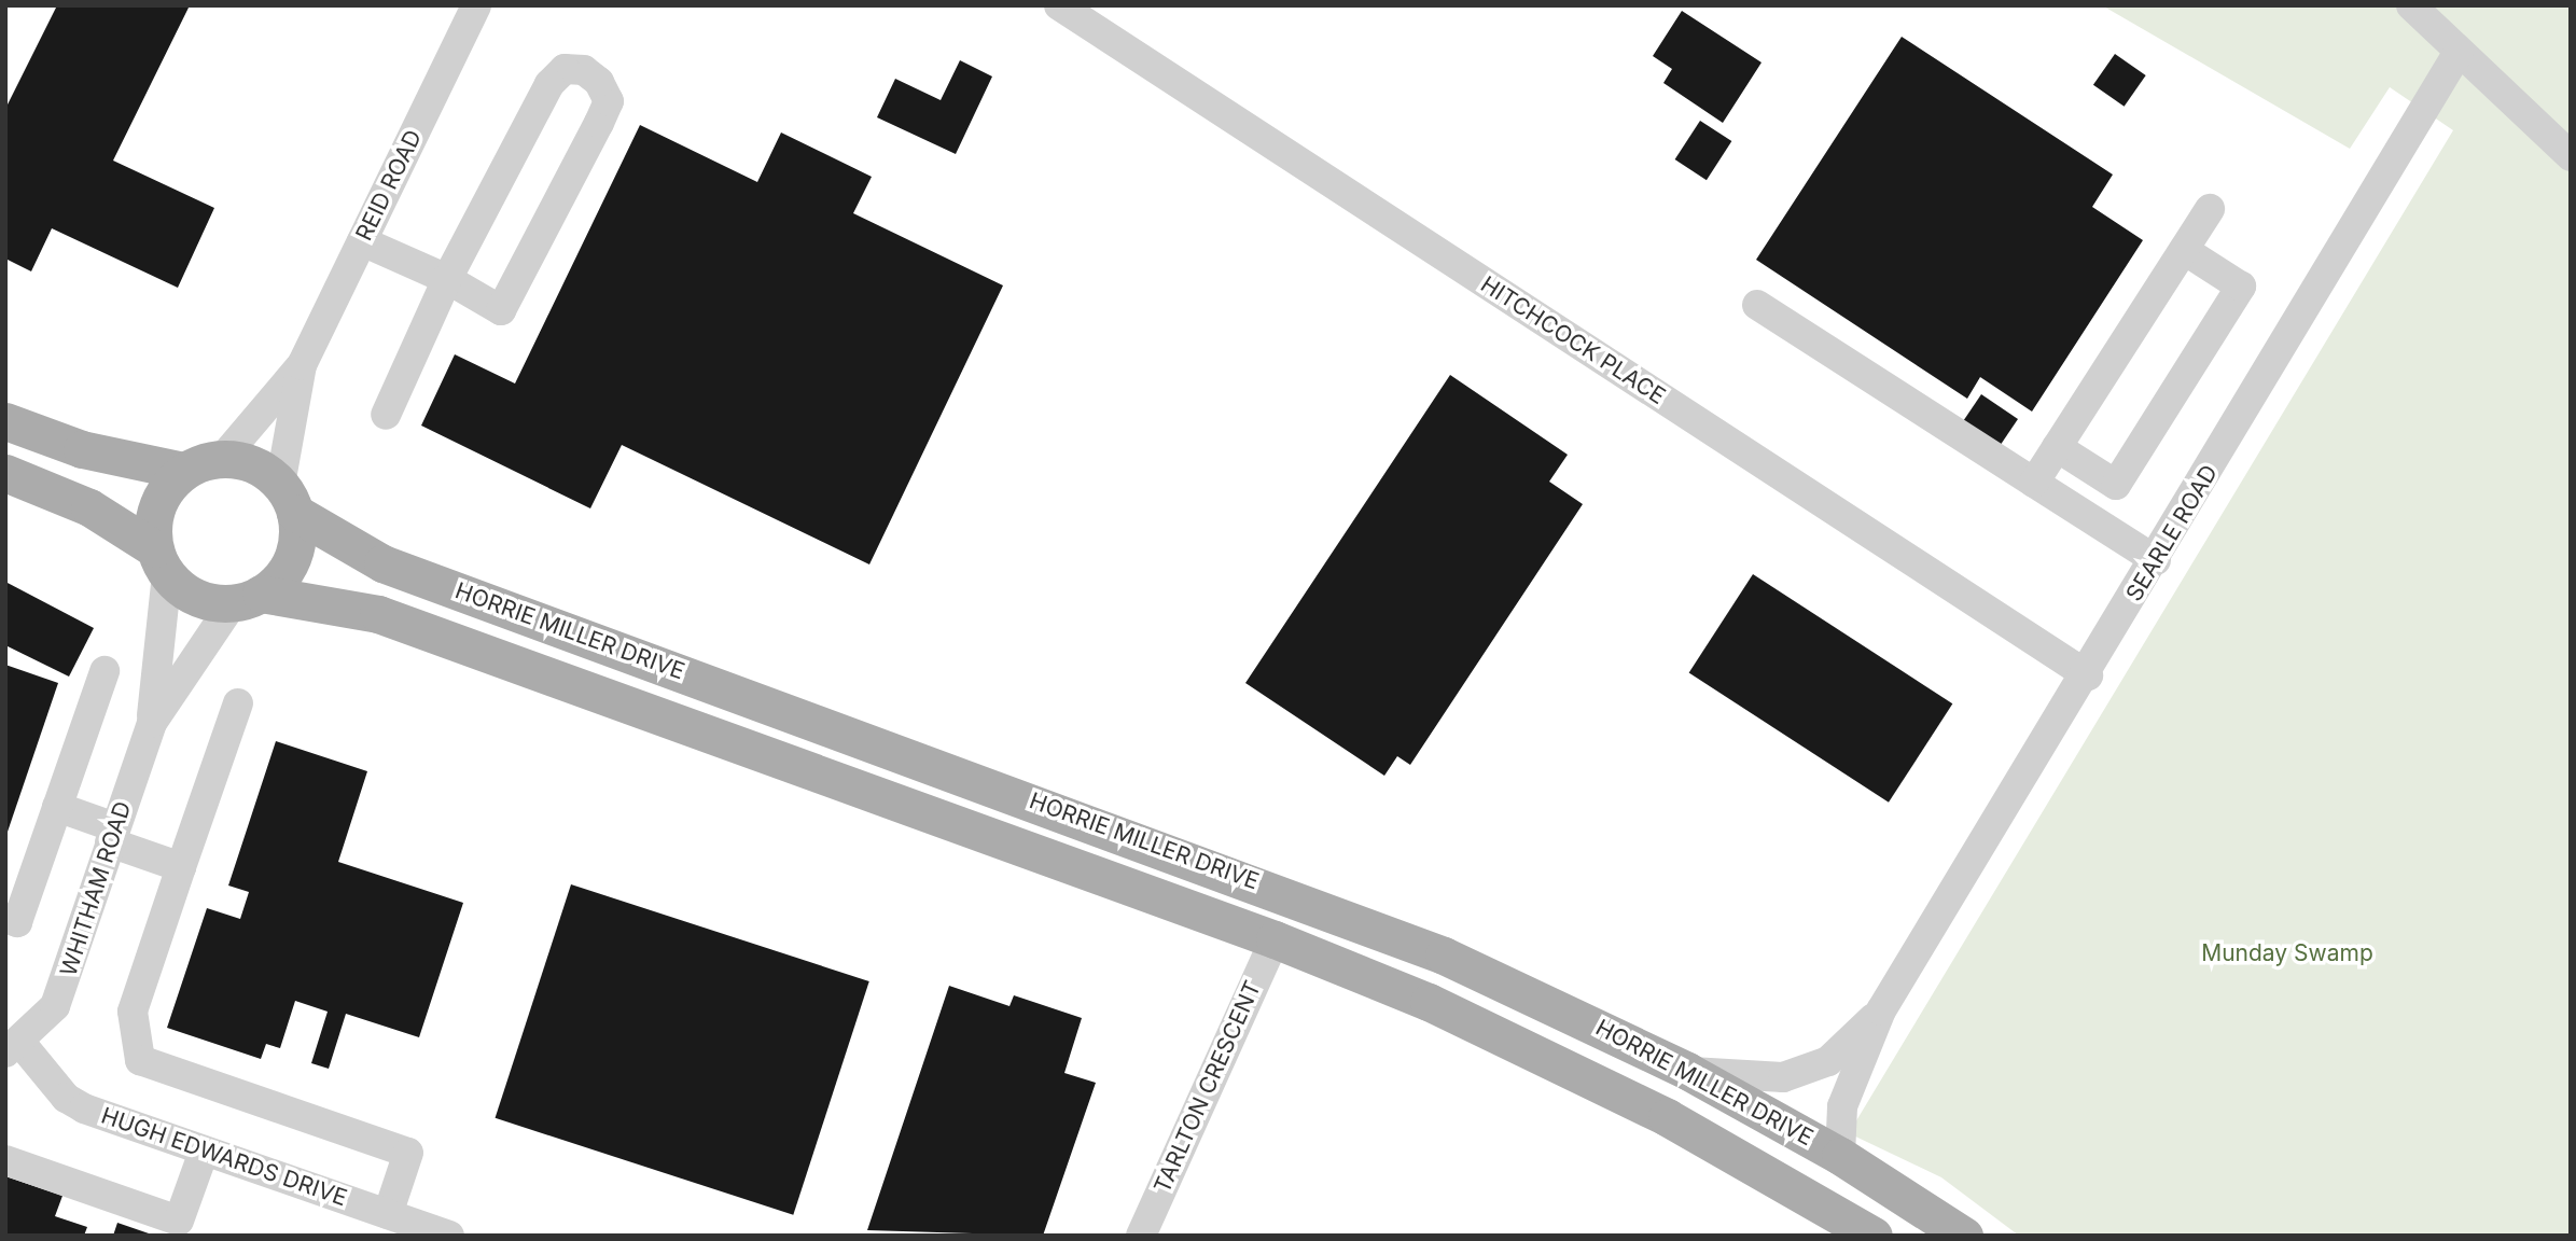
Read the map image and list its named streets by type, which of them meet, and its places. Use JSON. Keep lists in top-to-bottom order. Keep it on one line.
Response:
{"streets":{"main road":["HORRIE MILLER DRIVE"],"street":["REID ROAD","HITCHCOCK PLACE","SEARLE ROAD","WHITHAM ROAD","TARLTON CRESCENT","HUGH EDWARDS DRIVE"]},"crossings":[["REID ROAD","HORRIE MILLER DRIVE"],["REID ROAD","WHITHAM ROAD"],["HITCHCOCK PLACE","SEARLE ROAD"],["SEARLE ROAD","HORRIE MILLER DRIVE"],["HORRIE MILLER DRIVE","WHITHAM ROAD"],["HORRIE MILLER DRIVE","TARLTON CRESCENT"],["WHITHAM ROAD","HUGH EDWARDS DRIVE"]],"parks":["Munday Swamp"]}
